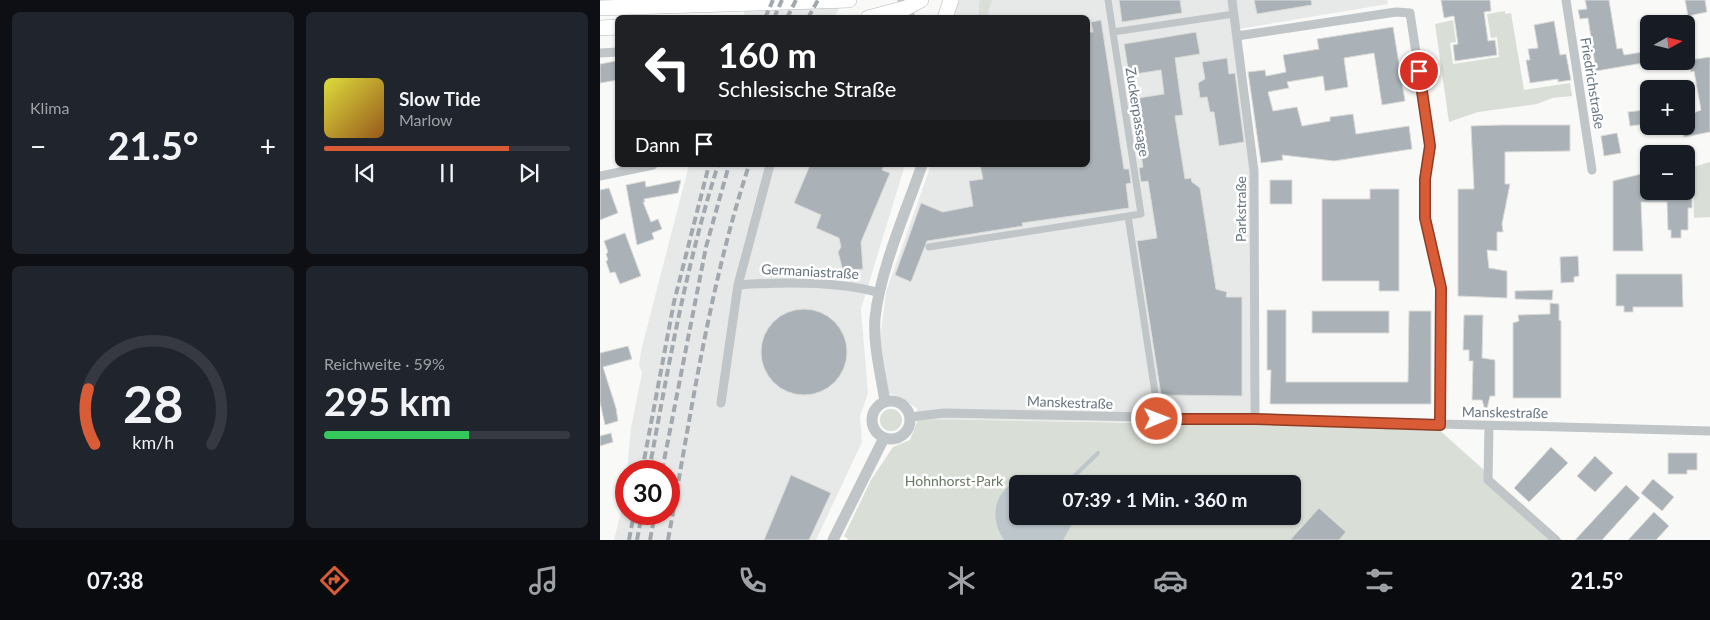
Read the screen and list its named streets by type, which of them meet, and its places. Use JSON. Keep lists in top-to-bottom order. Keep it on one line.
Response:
{"streets":{"street":["Friedrichstraße","Zuckerpassage","Parkstraße","Germaniastraße","Manskestraße"]},"crossings":[["Parkstraße","Manskestraße"]],"parks":["Hohnhorst-Park"],"north":"right","page":{"tile":["Klima",["Reichweite · 59%","295 km"]],"map_buttons":["+","−"],"turn":["160 m","Schlesische Straße"],"song":["Slow Tide","Marlow"],"then":"Dann","heat":["−","21.5°","+"],"limit":"30","trip":"07:39 · 1 Min. · 360 m","tabs":["07:38","21.5°"],"gauge":["28","km/h"]}}
